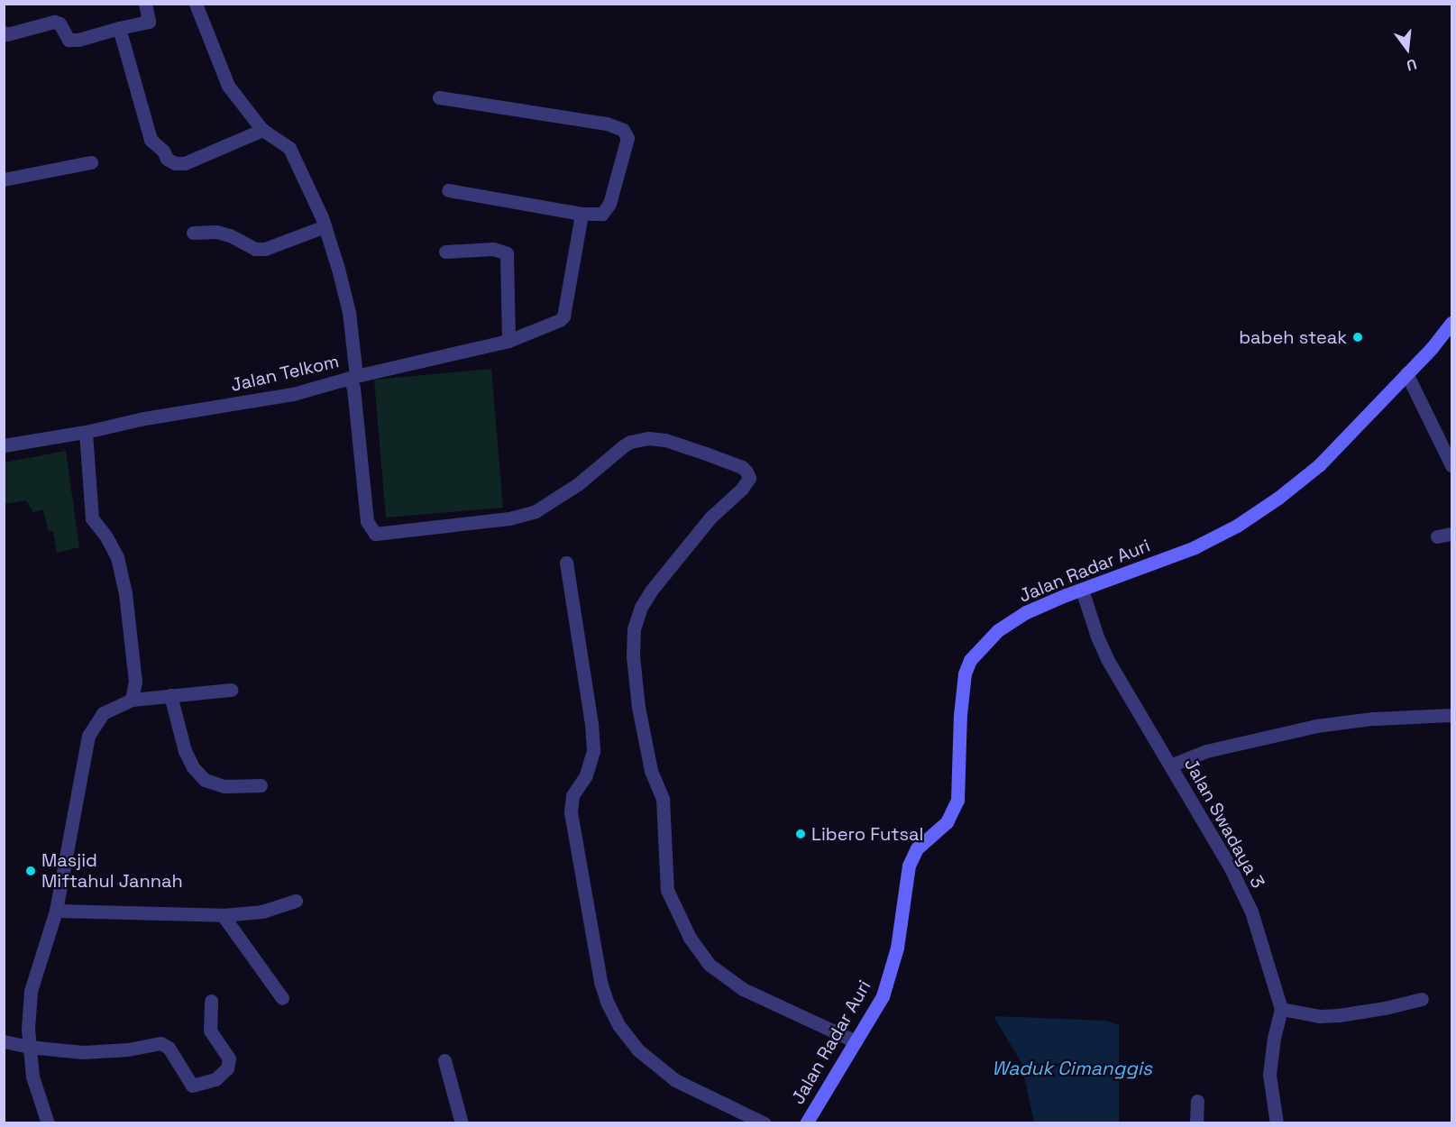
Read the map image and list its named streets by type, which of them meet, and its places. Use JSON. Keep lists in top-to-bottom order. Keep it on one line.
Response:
{"streets":{"main road":["Jalan Radar Auri"],"street":["Jalan Telkom","Jalan Swadaya 3"]},"crossings":[["Jalan Radar Auri","Jalan Swadaya 3"]],"water":["Waduk Cimanggis"],"places":["babeh steak","Libero Futsal","Masjid Miftahul Jannah"],"north":"bottom"}
